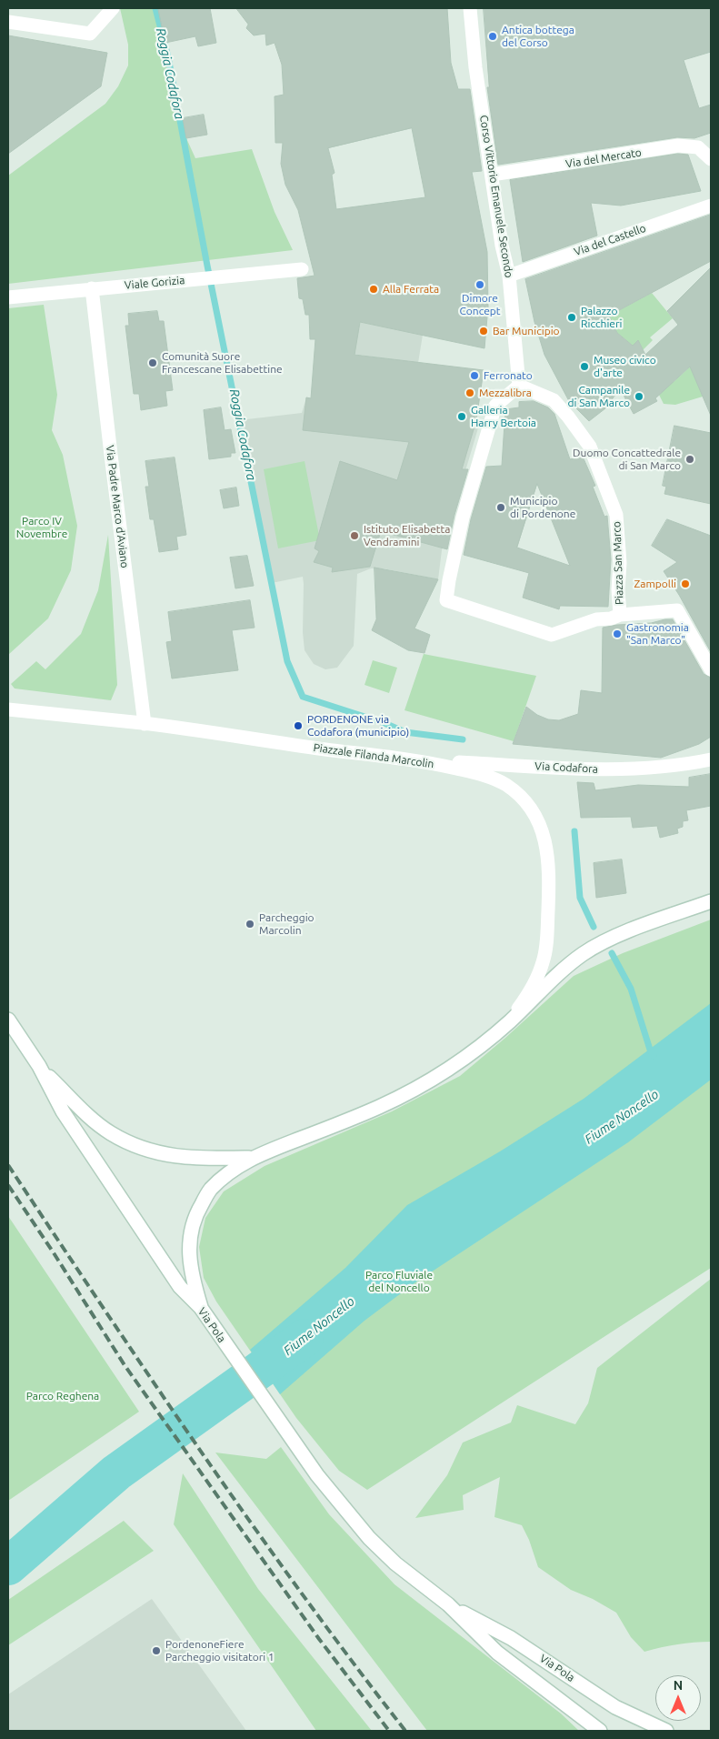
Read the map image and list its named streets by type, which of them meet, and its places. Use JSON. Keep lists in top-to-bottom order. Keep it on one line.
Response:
{"streets":{"street":["Via del Mercato","Corso Vittorio Emanuele Secondo","Via del Castello","Viale Gorizia","Via Padre Marco d'Aviano","Piazza San Marco","Piazzale Filanda Marcolin","Via Codafora","Via Pola"]},"crossings":[["Via del Mercato","Corso Vittorio Emanuele Secondo"],["Corso Vittorio Emanuele Secondo","Via del Castello"],["Corso Vittorio Emanuele Secondo","Piazza San Marco"],["Viale Gorizia","Via Padre Marco d'Aviano"],["Via Padre Marco d'Aviano","Piazzale Filanda Marcolin"],["Piazzale Filanda Marcolin","Via Codafora"]],"water":["Roggia Codafora","Fiume Noncello"],"parks":["Parco IV Novembre","Parco Fluviale del Noncello","Parco Reghena"],"places":["Antica bottega del Corso","Dimore Concept","Alla Ferrata","Palazzo Ricchieri","Bar Municipio","Comunità Suore Francescane Elisabettine","Museo civico d'arte","Ferronato","Mezzalibra","Campanile di San Marco","Galleria Harry Bertoia","Duomo Concattedrale di San Marco","Municipio di Pordenone","Istituto Elisabetta Vendramini","Zampolli","Gastronomia \"San Marco\"","PORDENONE via Codafora (municipio)","Parcheggio Marcolin","PordenoneFiere Parcheggio visitatori 1"],"north":"top"}
